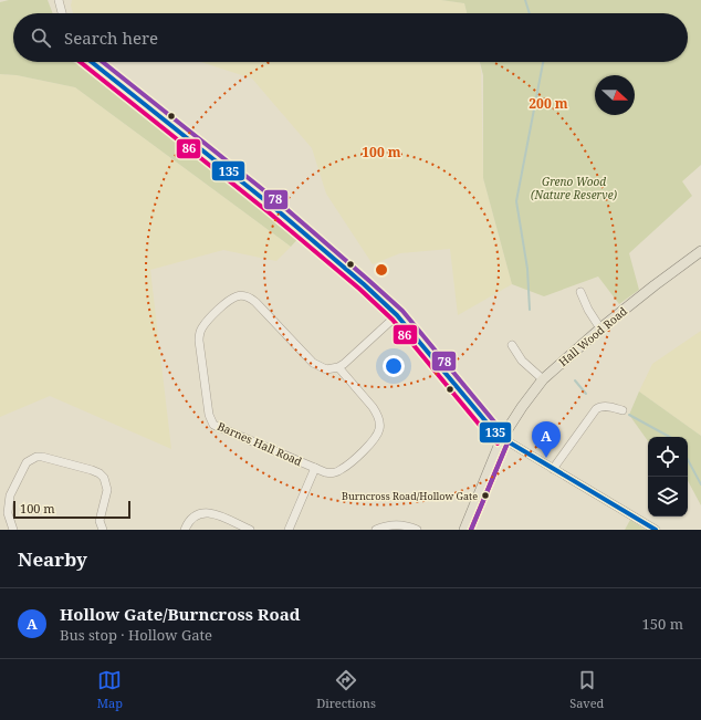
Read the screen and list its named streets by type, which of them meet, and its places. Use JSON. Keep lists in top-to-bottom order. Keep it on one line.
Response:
{"streets":{"main road":["Hall Wood Road"],"street":["Barnes Hall Road"]},"parks":["Greno Wood (Nature Reserve)"],"places":["Burncross Road/Hollow Gate"],"lines":["transit line 135","transit line 86","transit line 78"],"scale_bar":"100 m","north":"right","page":{"search":"Search here","pins":"A","scale":"100 m","heading":"Nearby","list":[{"mark":"A","name":"Hollow Gate/Burncross Road","note":"Bus stop · Hollow Gate","value":"150 m"}],"nav":["Map","Directions","Saved"]},"rings":["200 m","100 m"]}
